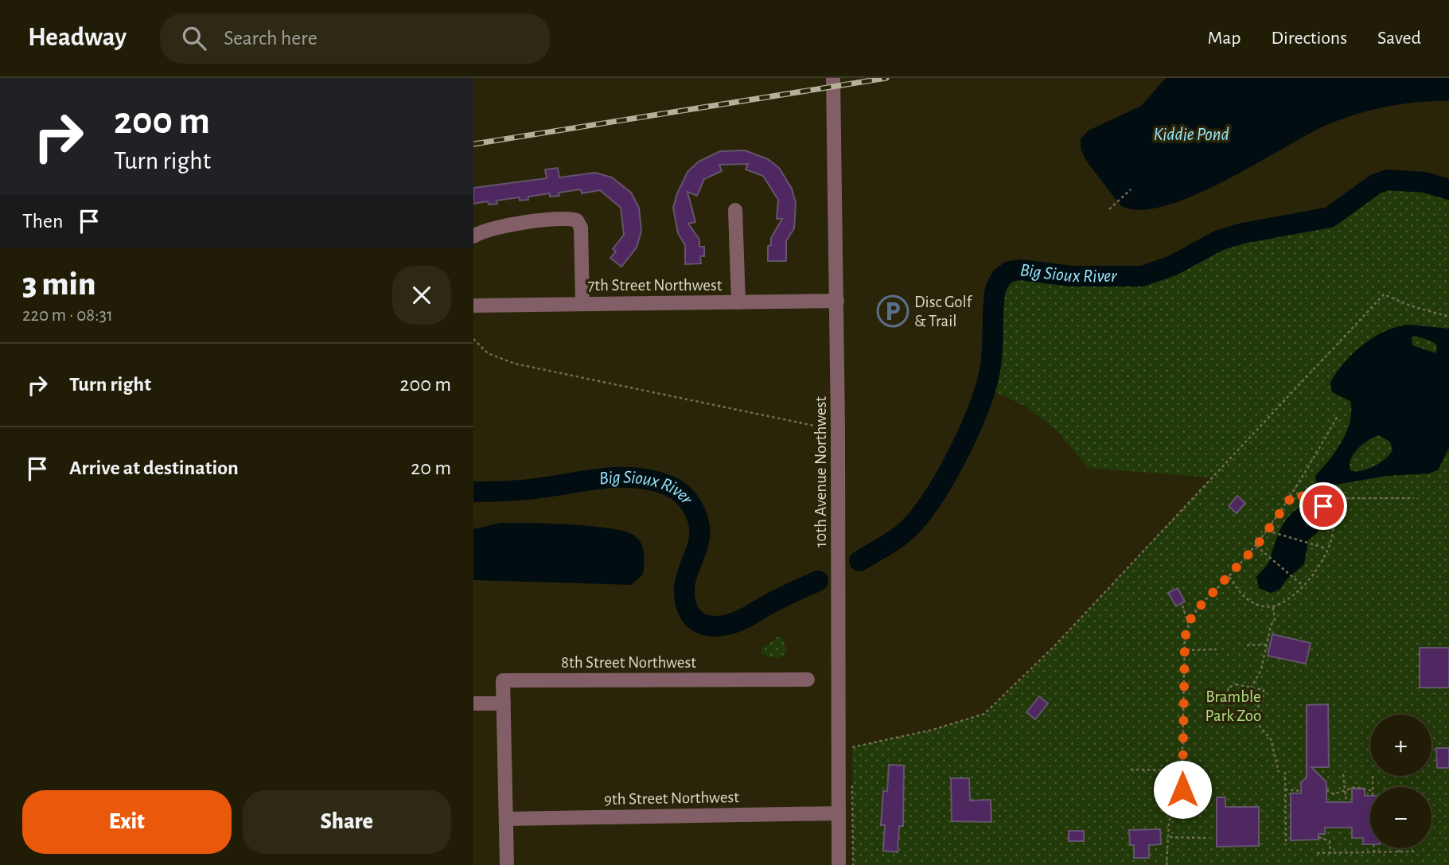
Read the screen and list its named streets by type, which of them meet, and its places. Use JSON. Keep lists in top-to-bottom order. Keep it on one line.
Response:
{"streets":{"street":["7th Street Northwest","10th Avenue Northwest","8th Street Northwest","9th Street Northwest"]},"crossings":[["7th Street Northwest","10th Avenue Northwest"],["10th Avenue Northwest","9th Street Northwest"]],"water":["Kiddie Pond","Big Sioux River"],"parks":["Bramble Park Zoo"],"places":{"parking":["Disc Golf & Trail"]},"page":{"header":"Headway","search":"Search here","nav":["Map","Directions","Saved"],"turn":["200 m","Turn right"],"then":"Then","heading":["3 min","220 m · 08:31"],"list":[{"name":"Turn right","value":"200 m"},{"name":"Arrive at destination","value":"20 m"}],"map_buttons":["+","−"],"buttons":["Exit","Share"]}}
